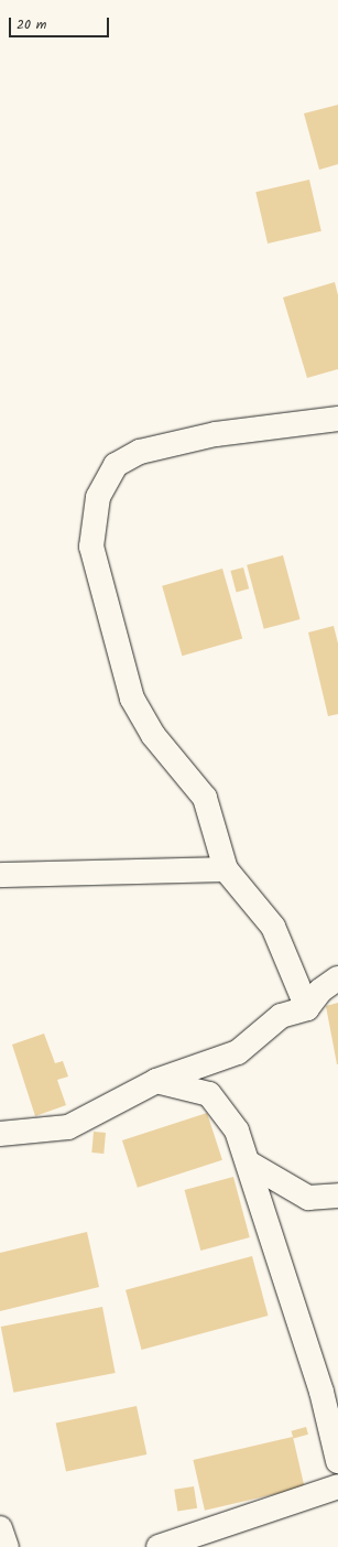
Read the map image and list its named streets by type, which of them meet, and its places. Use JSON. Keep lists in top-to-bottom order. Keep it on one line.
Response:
{"scale_bar":"20 m"}
